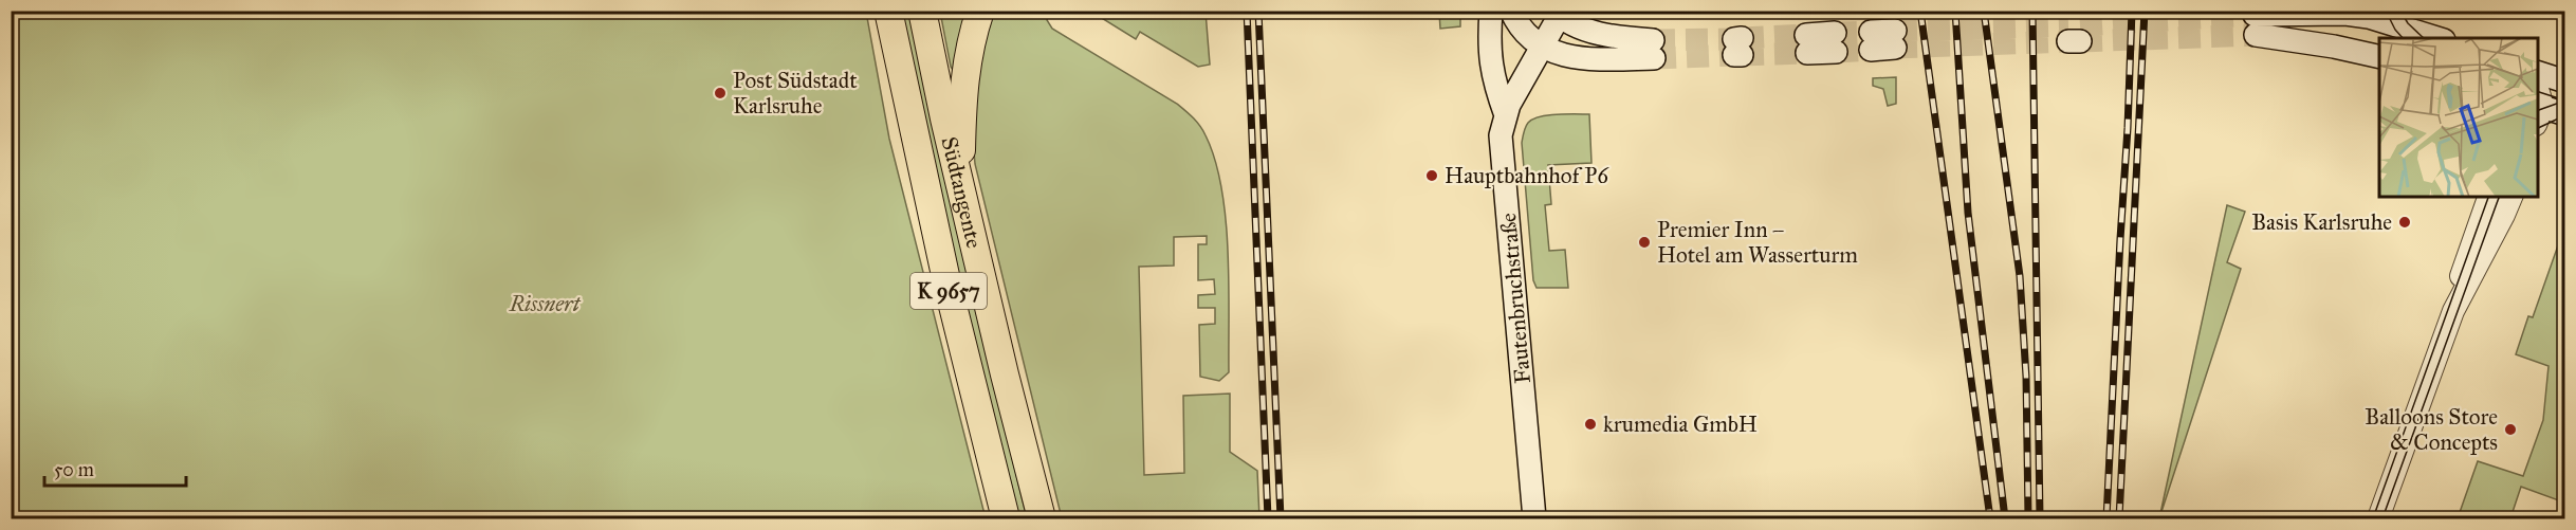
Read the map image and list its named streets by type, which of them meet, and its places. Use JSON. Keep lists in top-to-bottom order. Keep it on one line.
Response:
{"streets":{"highway":["Südtangente","K 9657"],"main road":["Fautenbruchstraße"]},"parks":["Rissnert"],"places":["Post Südstadt Karlsruhe","Hauptbahnhof P6","Basis Karlsruhe","Premier Inn – Hotel am Wasserturm","krumedia GmbH","Balloons Store & Concepts"],"scale_bar":"50 m"}
